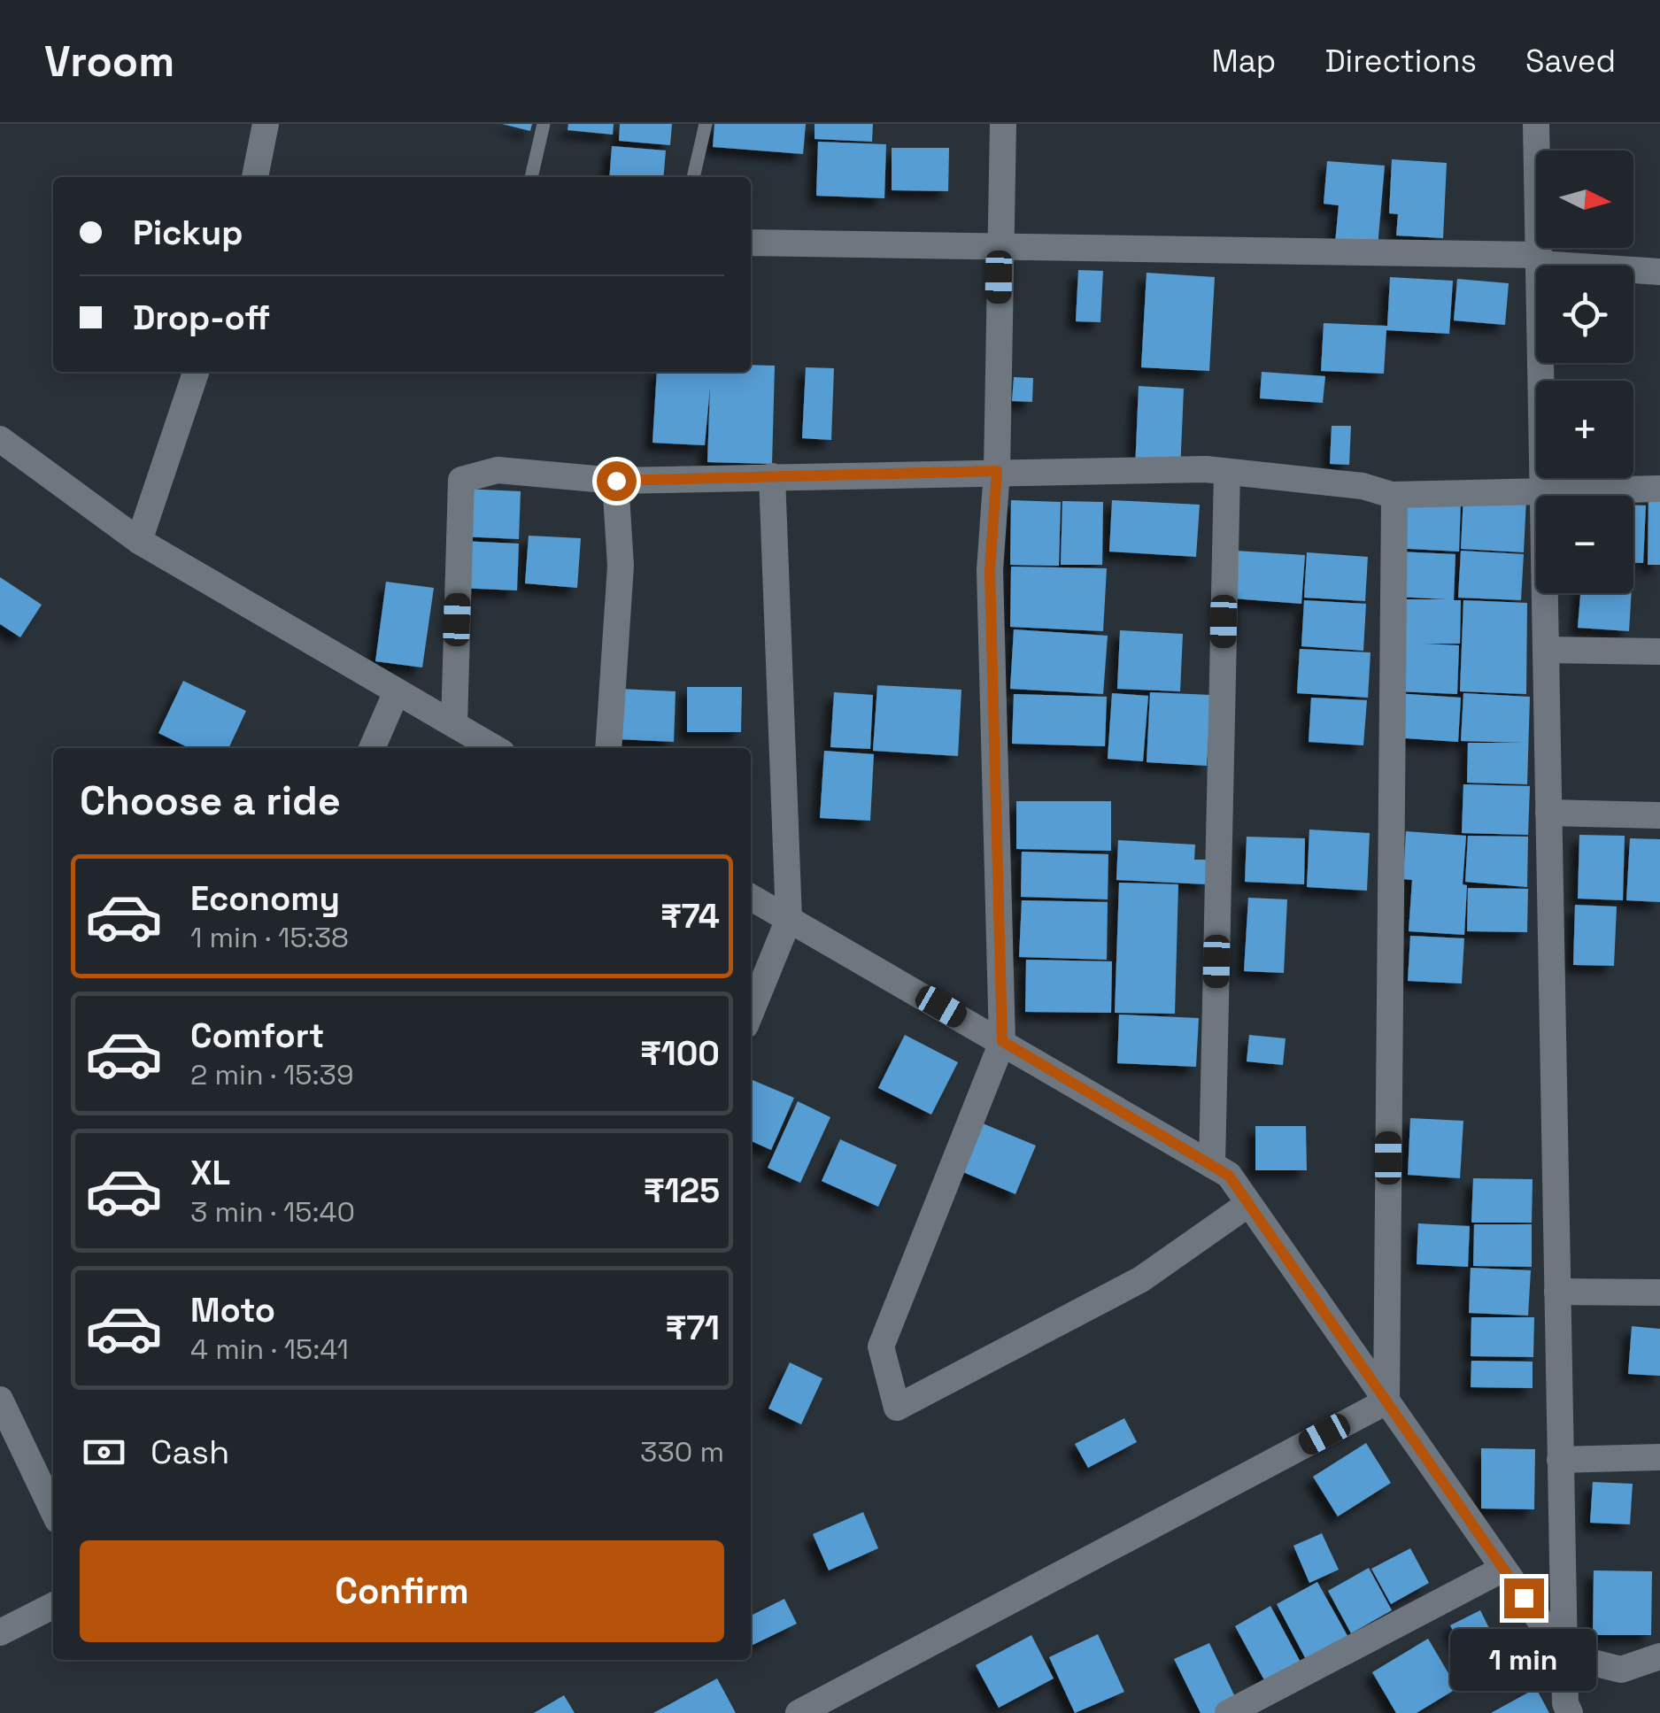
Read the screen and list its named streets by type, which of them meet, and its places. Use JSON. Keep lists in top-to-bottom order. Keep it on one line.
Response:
{"north":"right","page":{"header":"Vroom","nav":["Map","Directions","Saved"],"map_buttons":["+","−"],"banner":["Pickup","Drop-off"],"heading":"Choose a ride","list":[{"name":"Economy","note":"1 min · 15:38","value":"₹74"},{"name":"Comfort","note":"2 min · 15:39","value":"₹100"},{"name":"XL","note":"3 min · 15:40","value":"₹125"},{"name":"Moto","note":"4 min · 15:41","value":"₹71"}],"pay":["Cash","330 m"],"buttons":"Confirm","bubble":"1 min"}}
